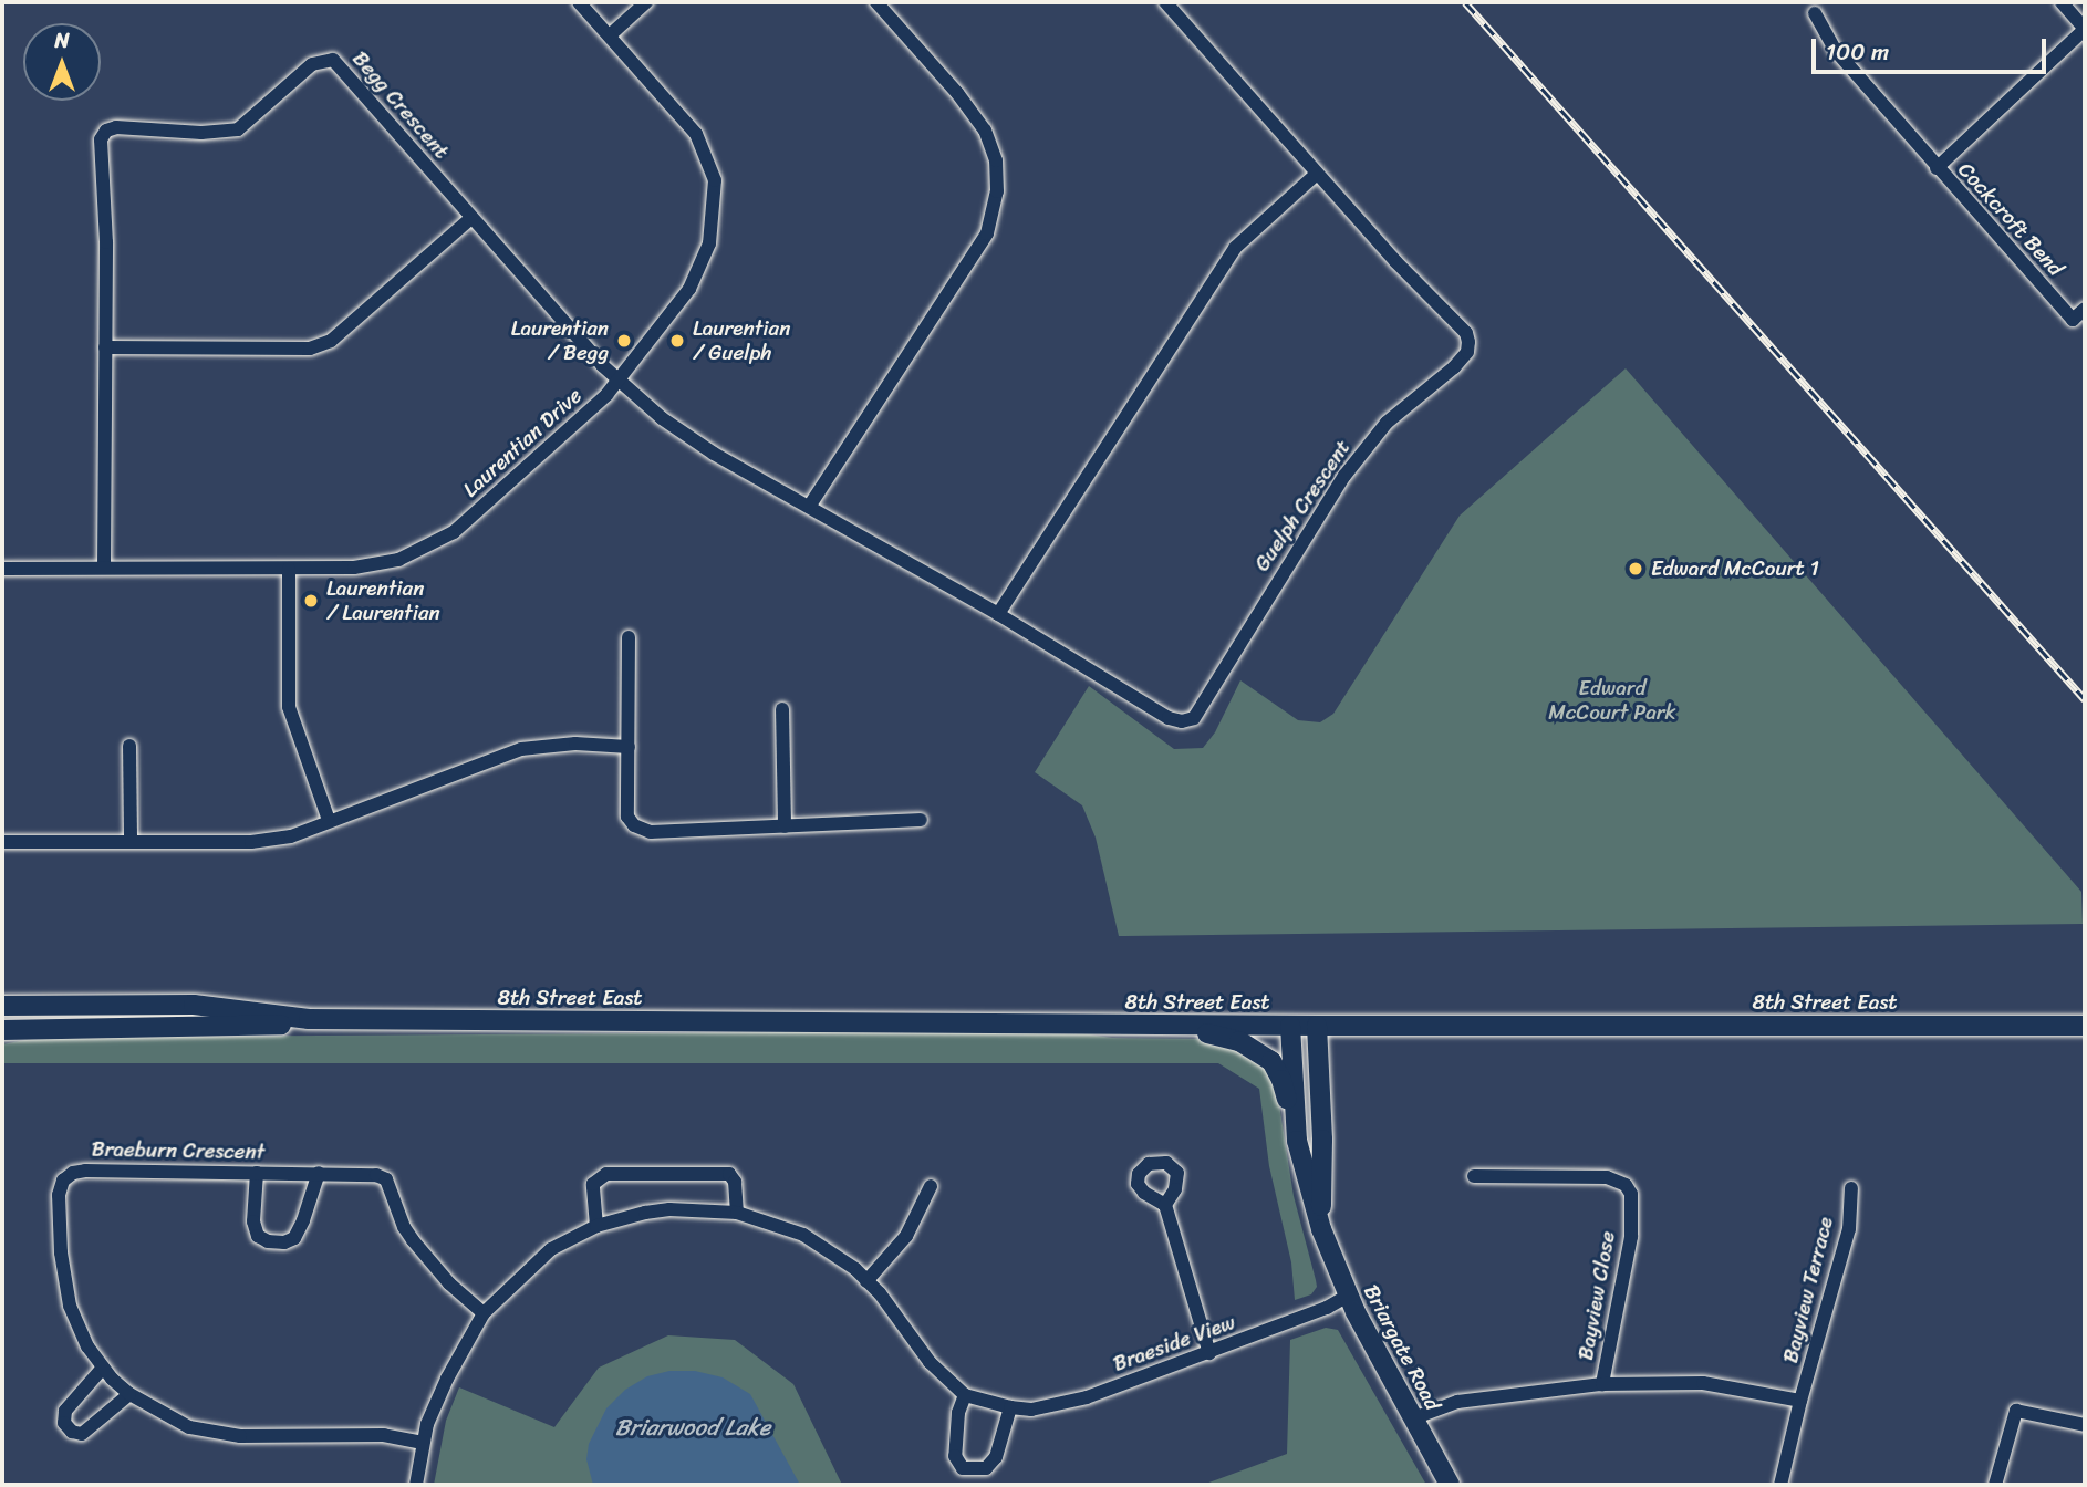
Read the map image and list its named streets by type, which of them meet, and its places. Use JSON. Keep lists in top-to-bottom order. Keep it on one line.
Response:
{"streets":{"main road":["8th Street East","Briargate Road"],"street":["Begg Crescent","Cockcroft Bend","Laurentian Drive","Guelph Crescent","Braeburn Crescent","Bayview Terrace","Bayview Close","Braeside View"]},"crossings":[["Begg Crescent","Laurentian Drive"],["Begg Crescent","Guelph Crescent"],["Laurentian Drive","Guelph Crescent"],["8th Street East","Briargate Road"],["Braeburn Crescent","Braeside View"],["Braeside View","Briargate Road"]],"water":["Briarwood Lake"],"parks":["Edward McCourt Park"],"places":["Laurentian / Begg","Laurentian / Guelph","Edward McCourt 1","Laurentian / Laurentian"],"scale_bar":"100 m","north":"top"}
